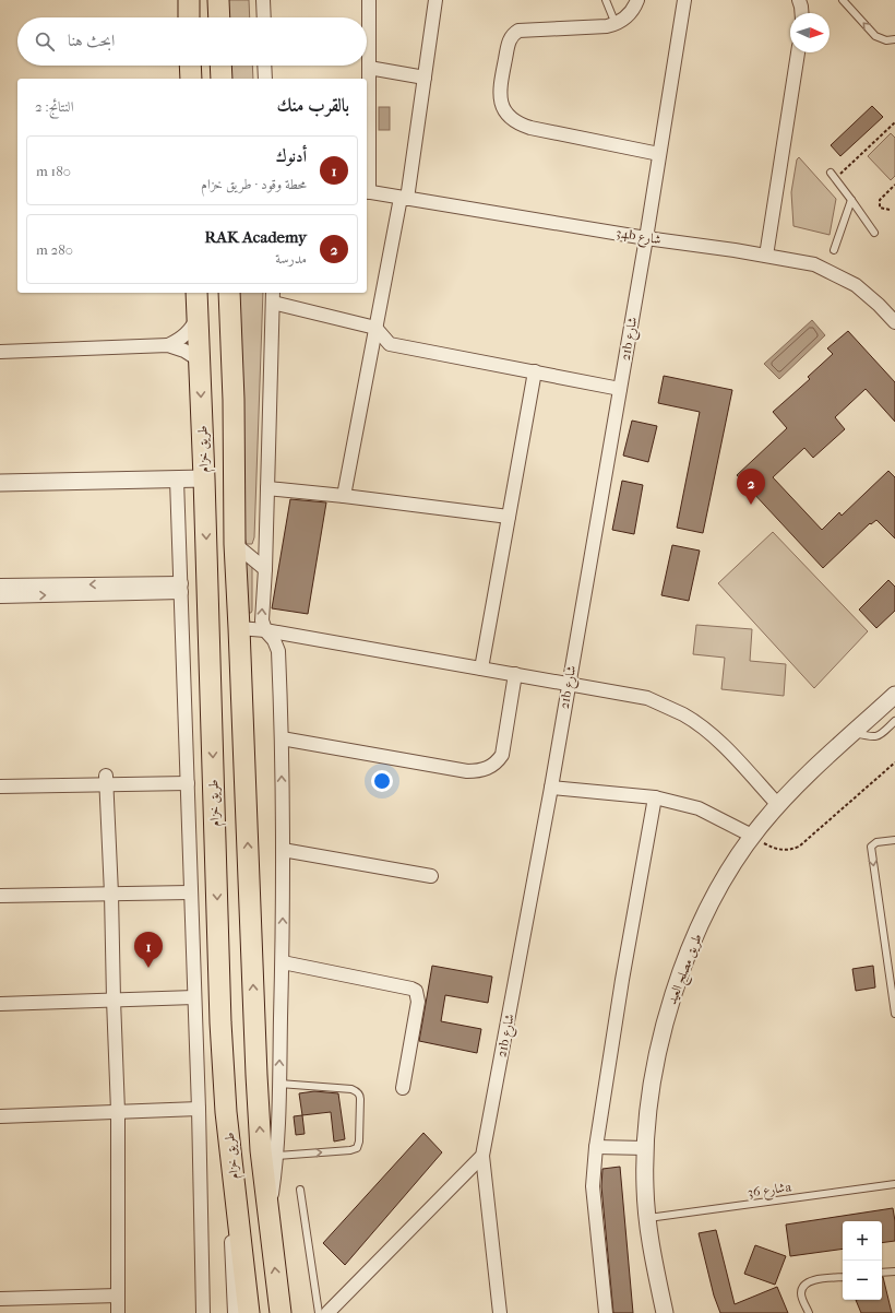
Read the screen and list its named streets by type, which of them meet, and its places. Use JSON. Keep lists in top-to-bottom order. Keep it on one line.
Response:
{"streets":{"main road":["طريق خزام"],"street":["34b شارع","21b شارع","طريق مصلح العيد"],"lane":["شارع 36a"]},"crossings":[["34b شارع","21b شارع"],["طريق مصلح العيد","شارع 36a"]],"north":"right","page":{"search":"ابحث هنا","heading":["بالقرب منك","النتائج: 2"],"list":[{"mark":"1","name":"أدنوك","note":"محطة وقود · طريق خزام","value":"180 m"},{"mark":"2","name":"RAK Academy","note":"مدرسة","value":"280 m"}],"pins":["2","1"],"map_buttons":["+","−"]}}
